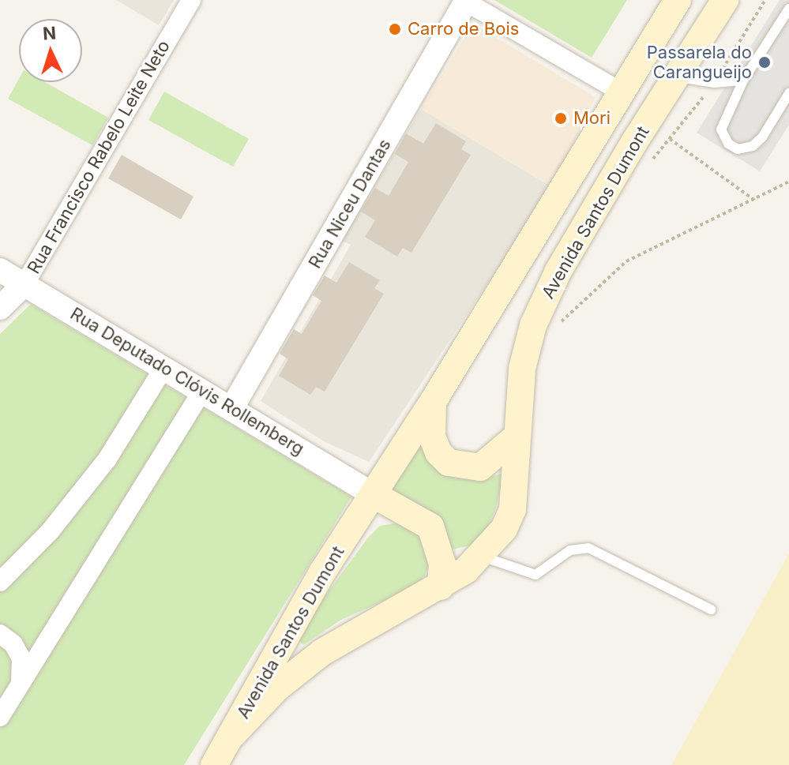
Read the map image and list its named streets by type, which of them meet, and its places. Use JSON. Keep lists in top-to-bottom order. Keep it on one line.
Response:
{"streets":{"main road":["Avenida Santos Dumont"],"street":["Rua Francisco Rabelo Leite Neto","Rua Niceu Dantas","Rua Deputado Clóvis Rollemberg"]},"crossings":[["Rua Francisco Rabelo Leite Neto","Rua Deputado Clóvis Rollemberg"],["Rua Niceu Dantas","Rua Deputado Clóvis Rollemberg"],["Avenida Santos Dumont","Rua Deputado Clóvis Rollemberg"]],"places":["Carro de Bois","Passarela do Carangueijo","Mori"],"north":"top"}
